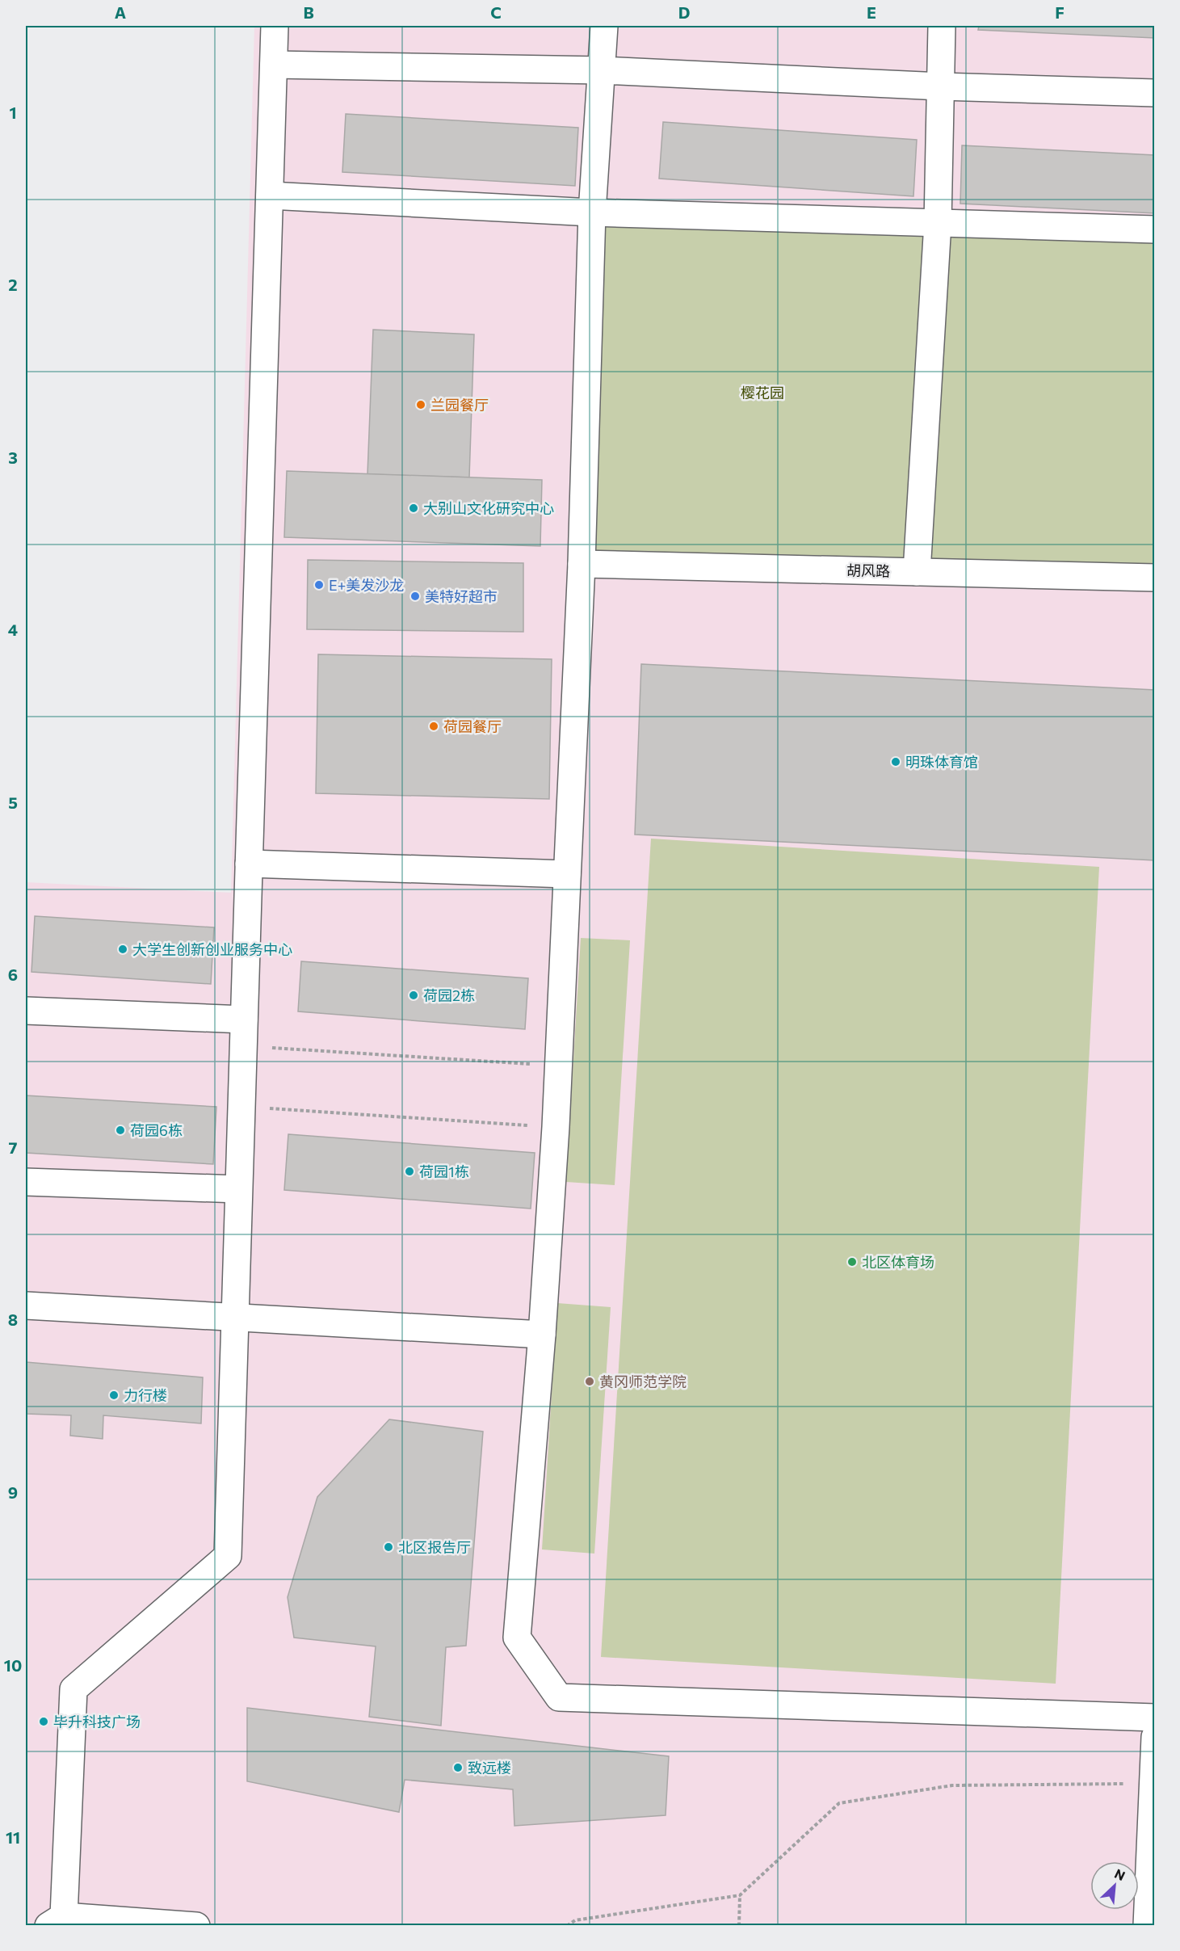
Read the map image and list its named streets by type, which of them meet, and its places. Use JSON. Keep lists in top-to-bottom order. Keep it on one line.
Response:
{"streets":{"street":["胡风路"]},"parks":["樱花园"],"places":["兰园餐厅","大别山文化研究中心","E+美发沙龙","美特好超市","荷园餐厅","明珠体育馆","大学生创新创业服务中心","荷园2栋","荷园6栋","荷园1栋","北区体育场","黄冈师范学院","力行楼","北区报告厅","毕升科技广场","致远楼"],"north":"top right","grid":{"columns":["A","B","C","D","E","F"],"rows":["1","2","3","4","5","6","7","8","9","10","11"]}}
